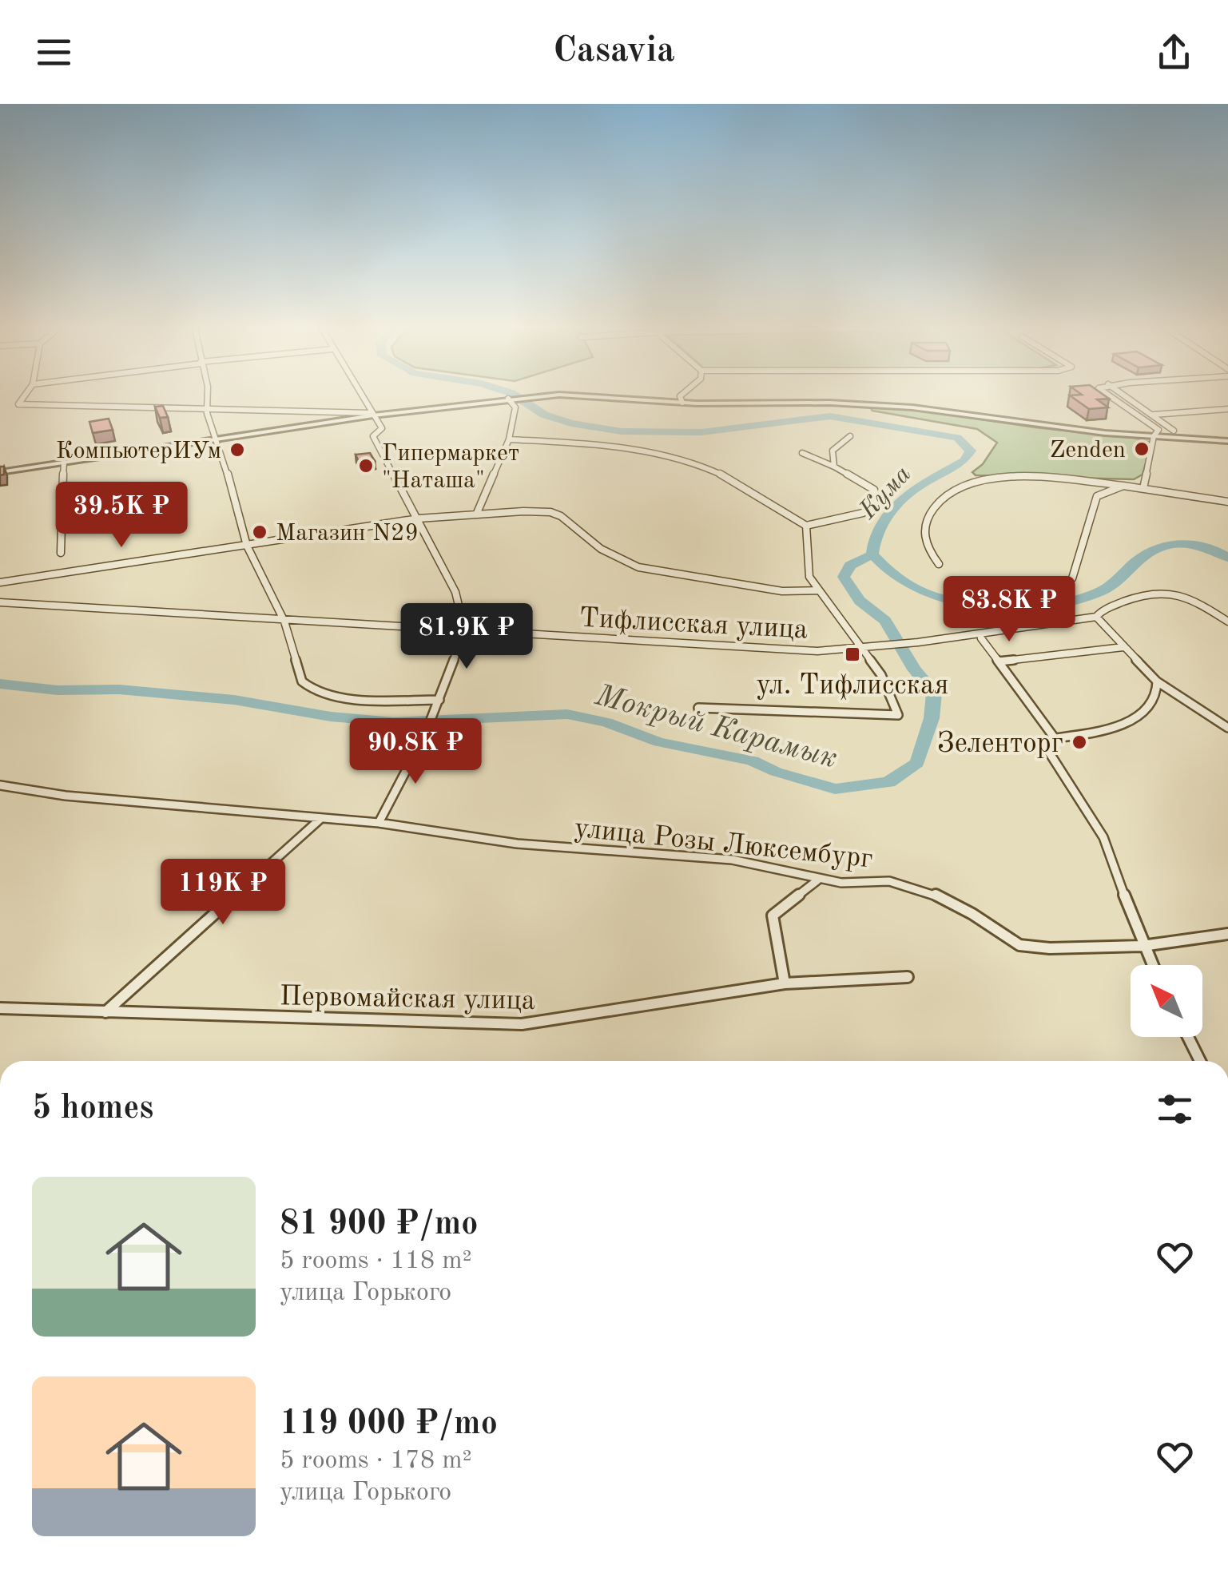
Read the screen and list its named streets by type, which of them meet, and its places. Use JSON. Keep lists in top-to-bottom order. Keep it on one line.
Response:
{"streets":{"street":["Тифлисская улица","улица Розы Люксембург","Первомайская улица"]},"water":["Кума","Мокрый Карамык"],"places":{"other":["Zenden","КомпьютерИУм","Гипермаркет \"Наташа\"","Магазин N29","Зеленторг"],"transit":["ул. Тифлисская"]},"north":"top left","page":{"header":"Casavia","price":["39.5K ₽","83.8K ₽","81.9K ₽","90.8K ₽","119K ₽"],"heading":"5 homes","list":[{"name":"81 900 ₽/mo","note":"5 rooms · 118 m² · улица Горького"},{"name":"119 000 ₽/mo","note":"5 rooms · 178 m² · улица Горького"}]}}
